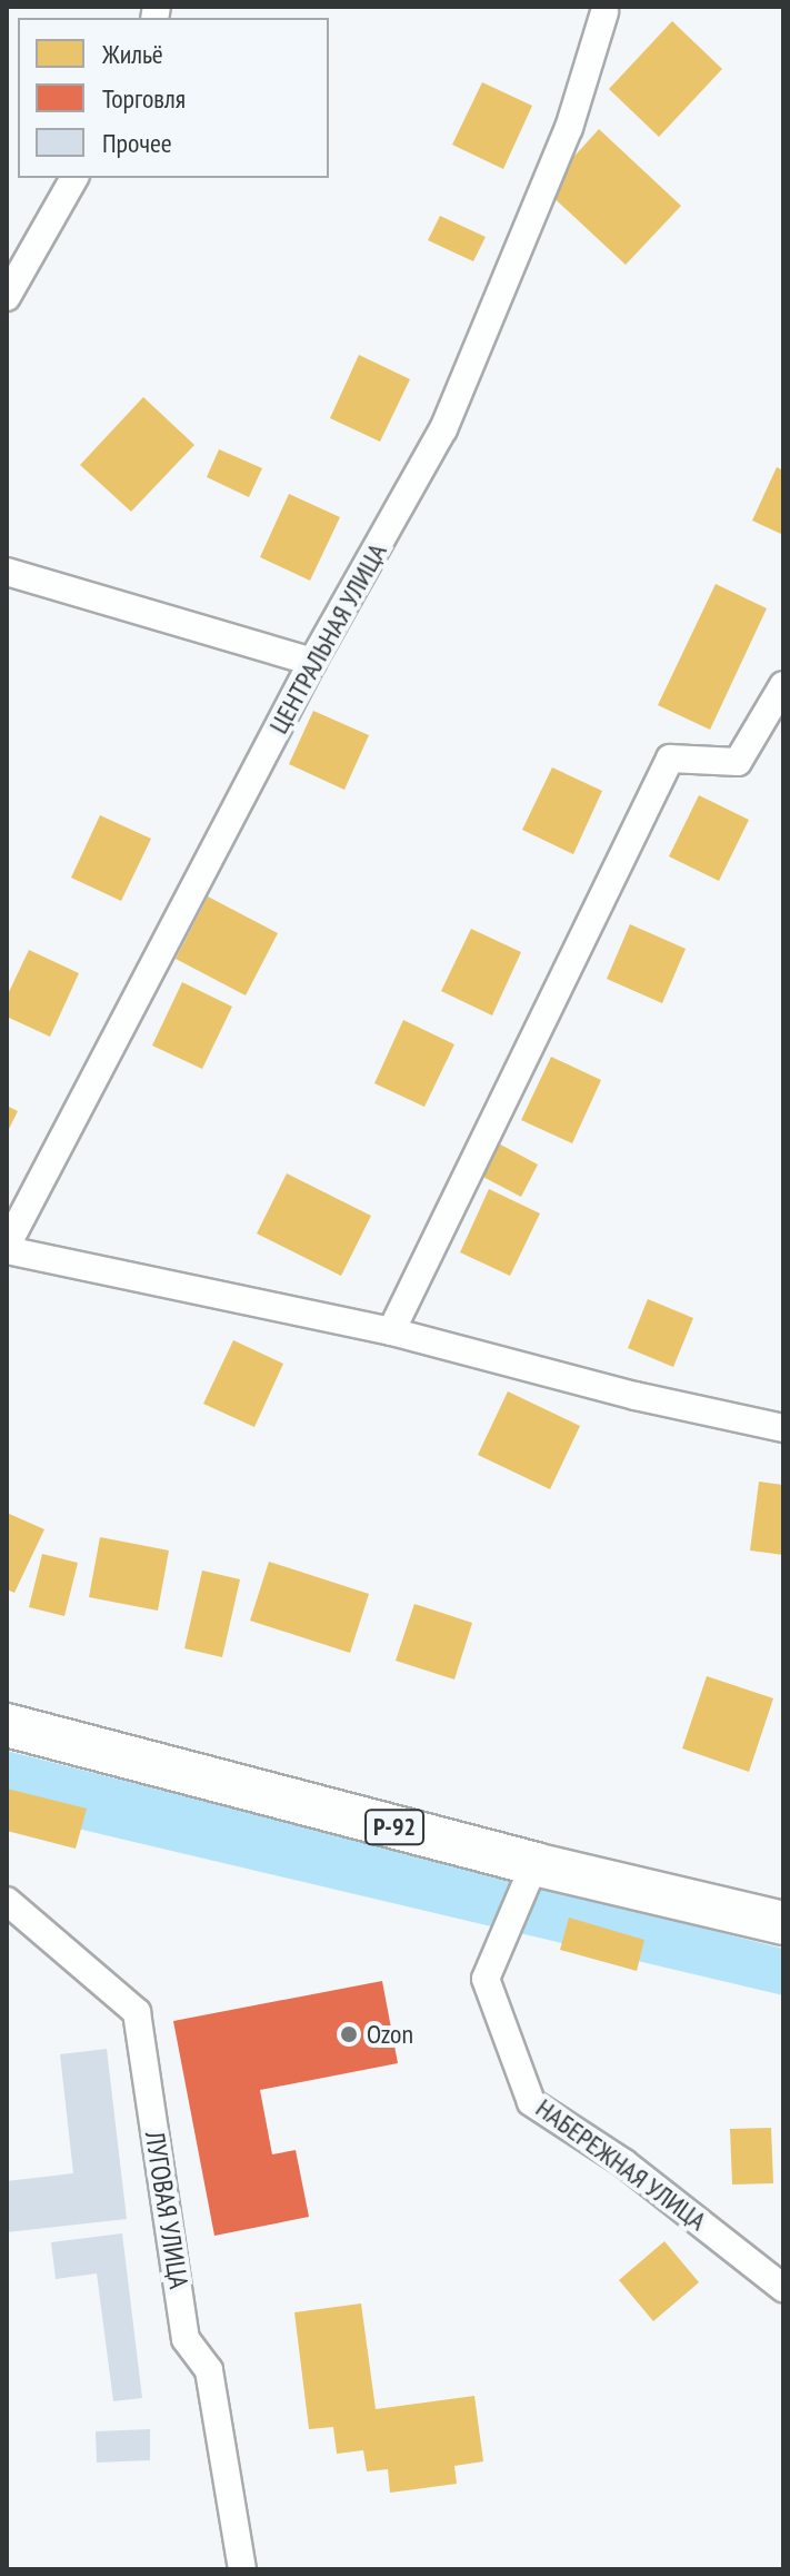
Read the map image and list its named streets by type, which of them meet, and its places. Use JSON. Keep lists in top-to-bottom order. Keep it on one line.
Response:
{"streets":{"main road":["Р-92"],"street":["ЦЕНТРАЛЬНАЯ УЛИЦА","НАБЕРЕЖНАЯ УЛИЦА","ЛУГОВАЯ УЛИЦА"]},"crossings":[["Р-92","НАБЕРЕЖНАЯ УЛИЦА"]],"places":["Ozon"],"legend":["Жильё","Торговля","Прочее"]}
